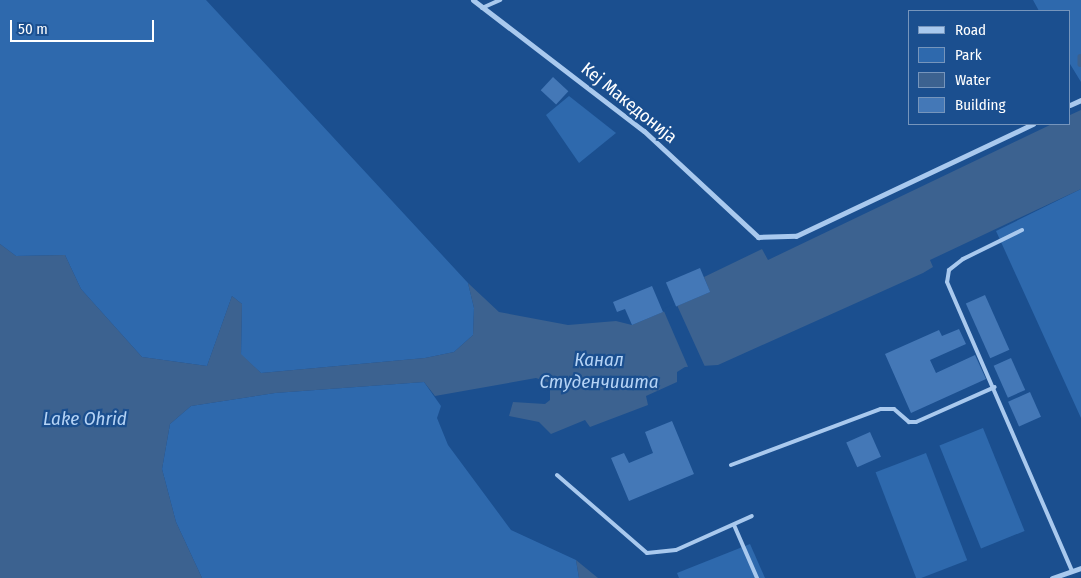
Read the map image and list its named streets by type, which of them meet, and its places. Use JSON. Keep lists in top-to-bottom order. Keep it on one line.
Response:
{"streets":{"street":["Кеј Македонија"]},"water":["Канал Студенчишта","Lake Ohrid"],"legend":["Road","Park","Water","Building"],"scale_bar":"50 m"}
